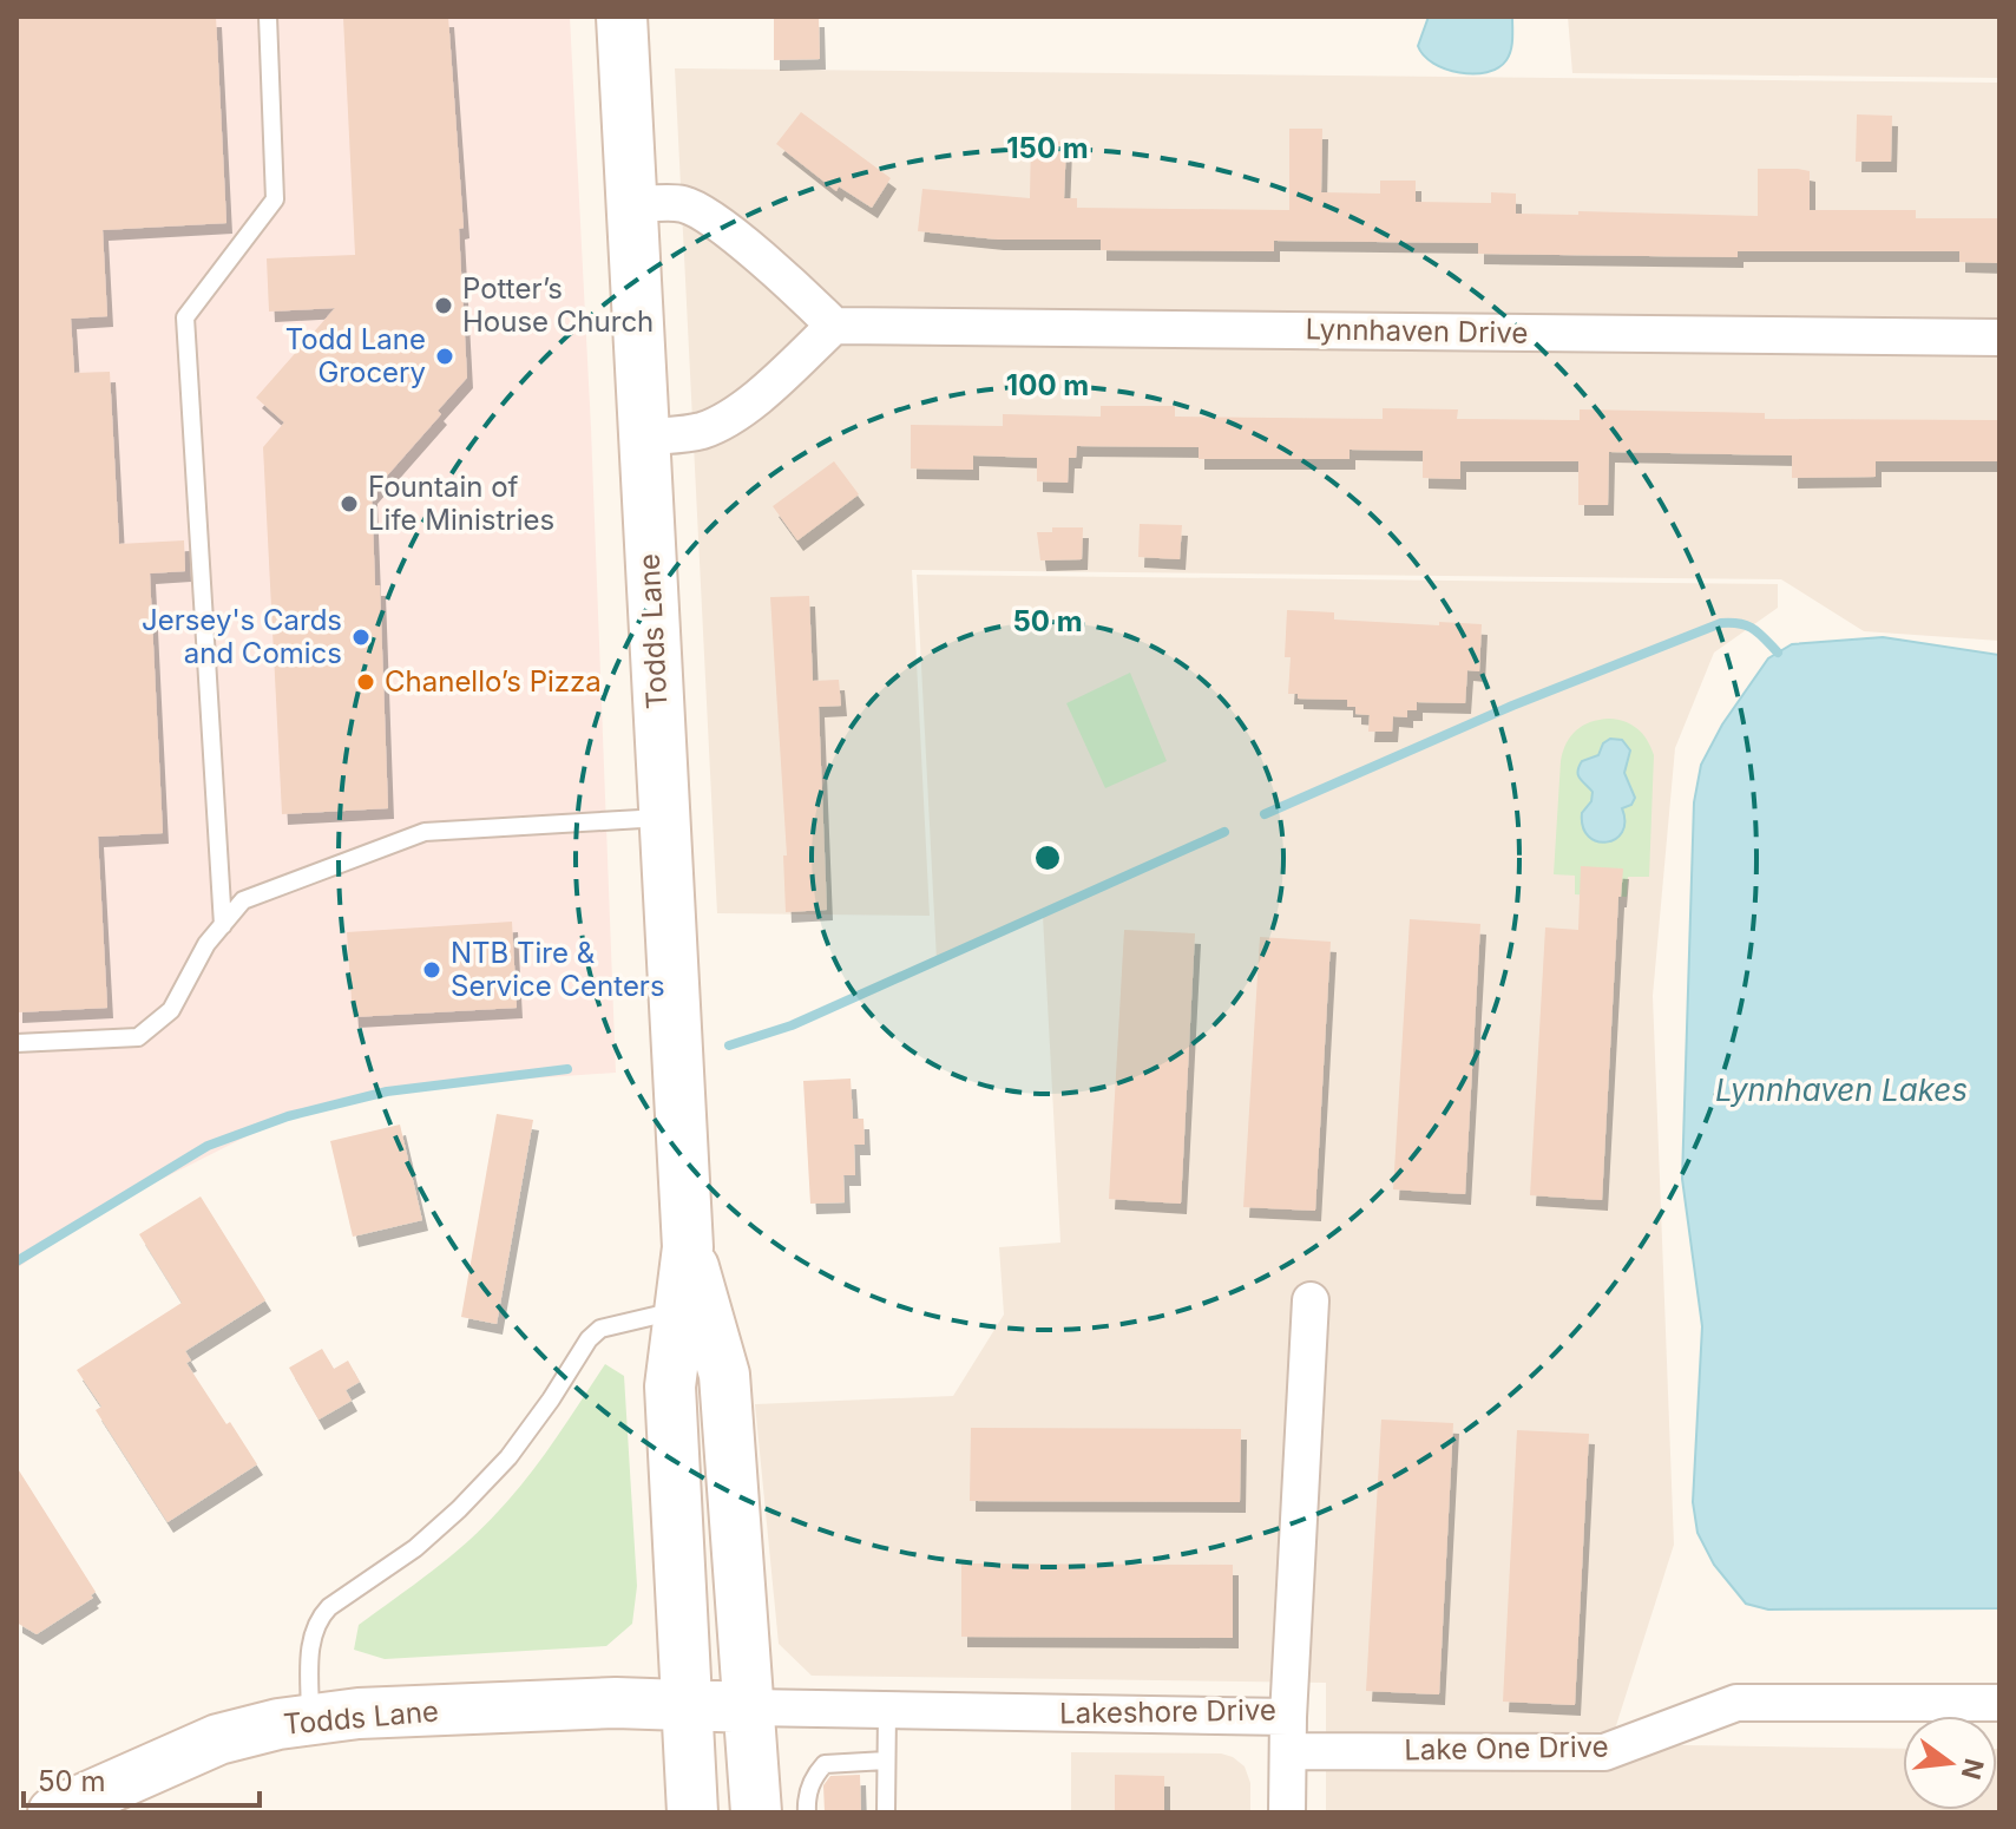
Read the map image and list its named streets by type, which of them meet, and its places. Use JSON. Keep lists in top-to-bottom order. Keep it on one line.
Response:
{"streets":{"main road":["Todds Lane"],"street":["Lynnhaven Drive","Lakeshore Drive","Lake One Drive"]},"crossings":[["Todds Lane","Lakeshore Drive"],["Lakeshore Drive","Lake One Drive"]],"water":["Lynnhaven Lakes"],"places":["Potter’s House Church","Todd Lane Grocery","Fountain of Life Ministries","Jersey's Cards and Comics","Chanello’s Pizza","NTB Tire & Service Centers"],"scale_bar":"50 m","north":"right","rings":["150 m","100 m","50 m"]}
